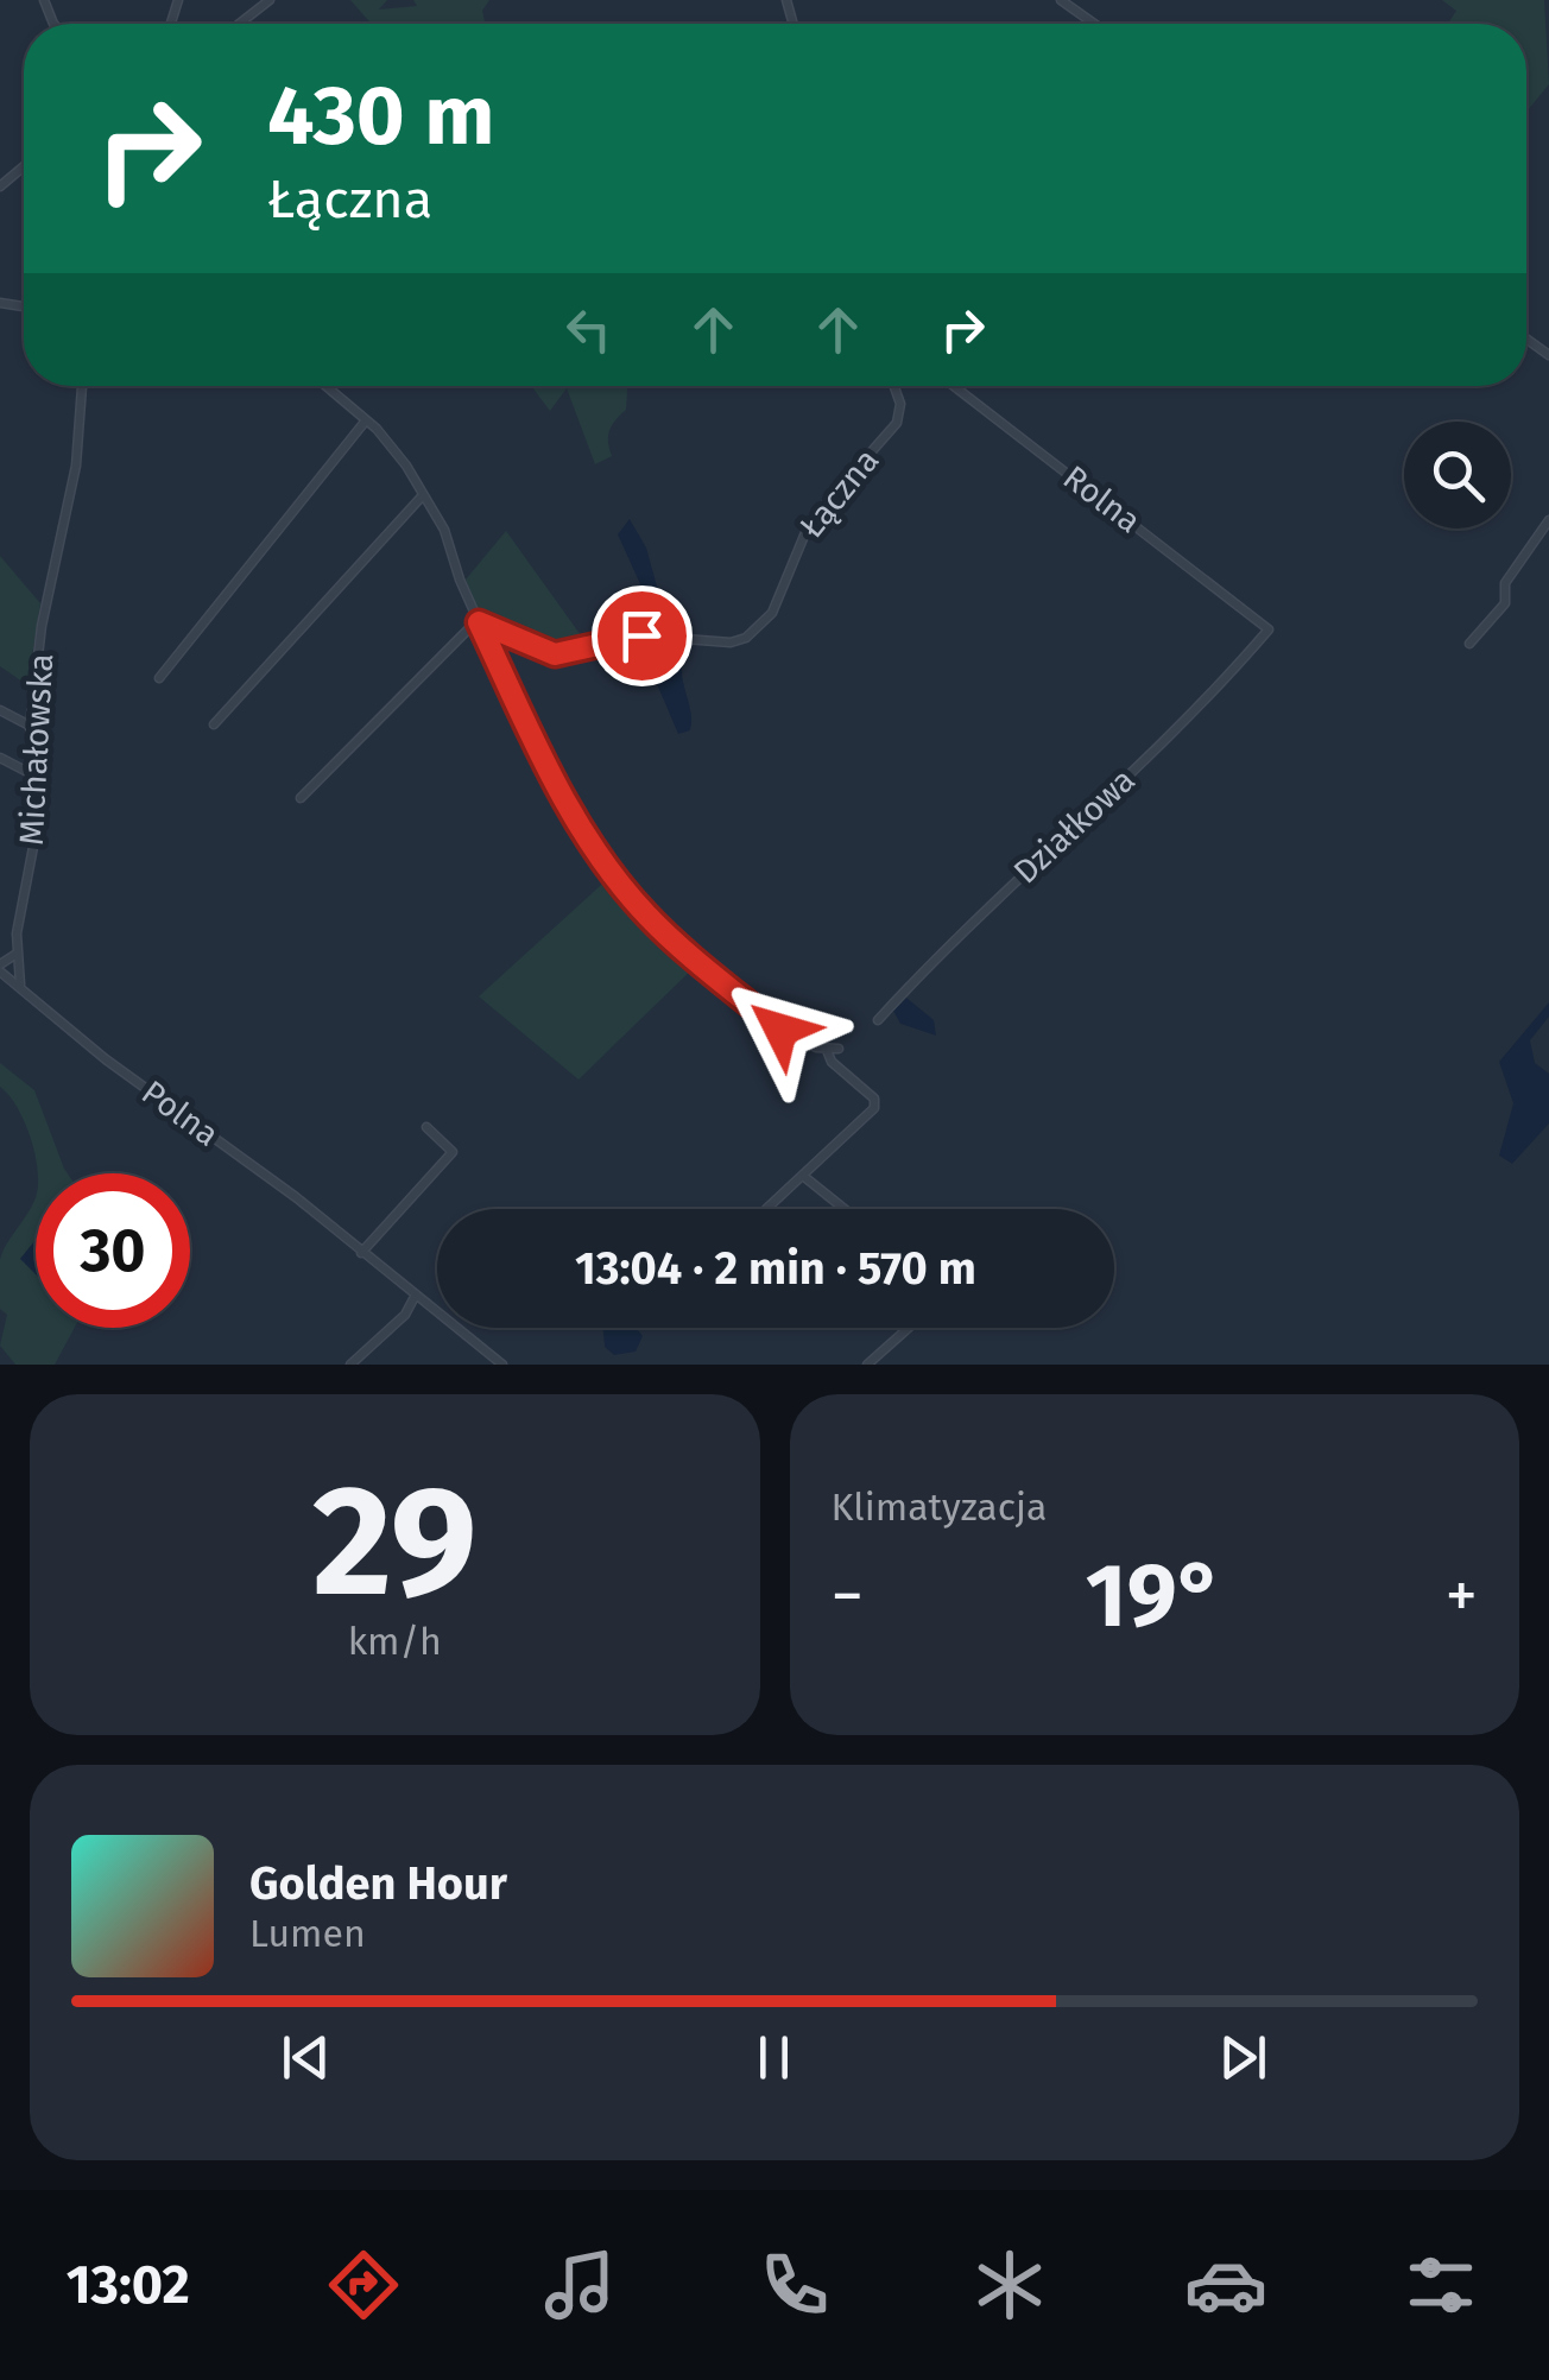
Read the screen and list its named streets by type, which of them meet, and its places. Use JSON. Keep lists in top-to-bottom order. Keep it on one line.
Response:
{"streets":{"street":["Łączna","Rolna","Michałowska","Działkowa","Polna"]},"crossings":[["Rolna","Działkowa"],["Michałowska","Polna"]],"page":{"turn":["430 m","Łączna"],"limit":"30","trip":"13:04 · 2 min · 570 m","tile":[["29","km/h"],"Klimatyzacja"],"heat":["−","19°","+"],"song":["Golden Hour","Lumen"],"tabs":"13:02"}}
